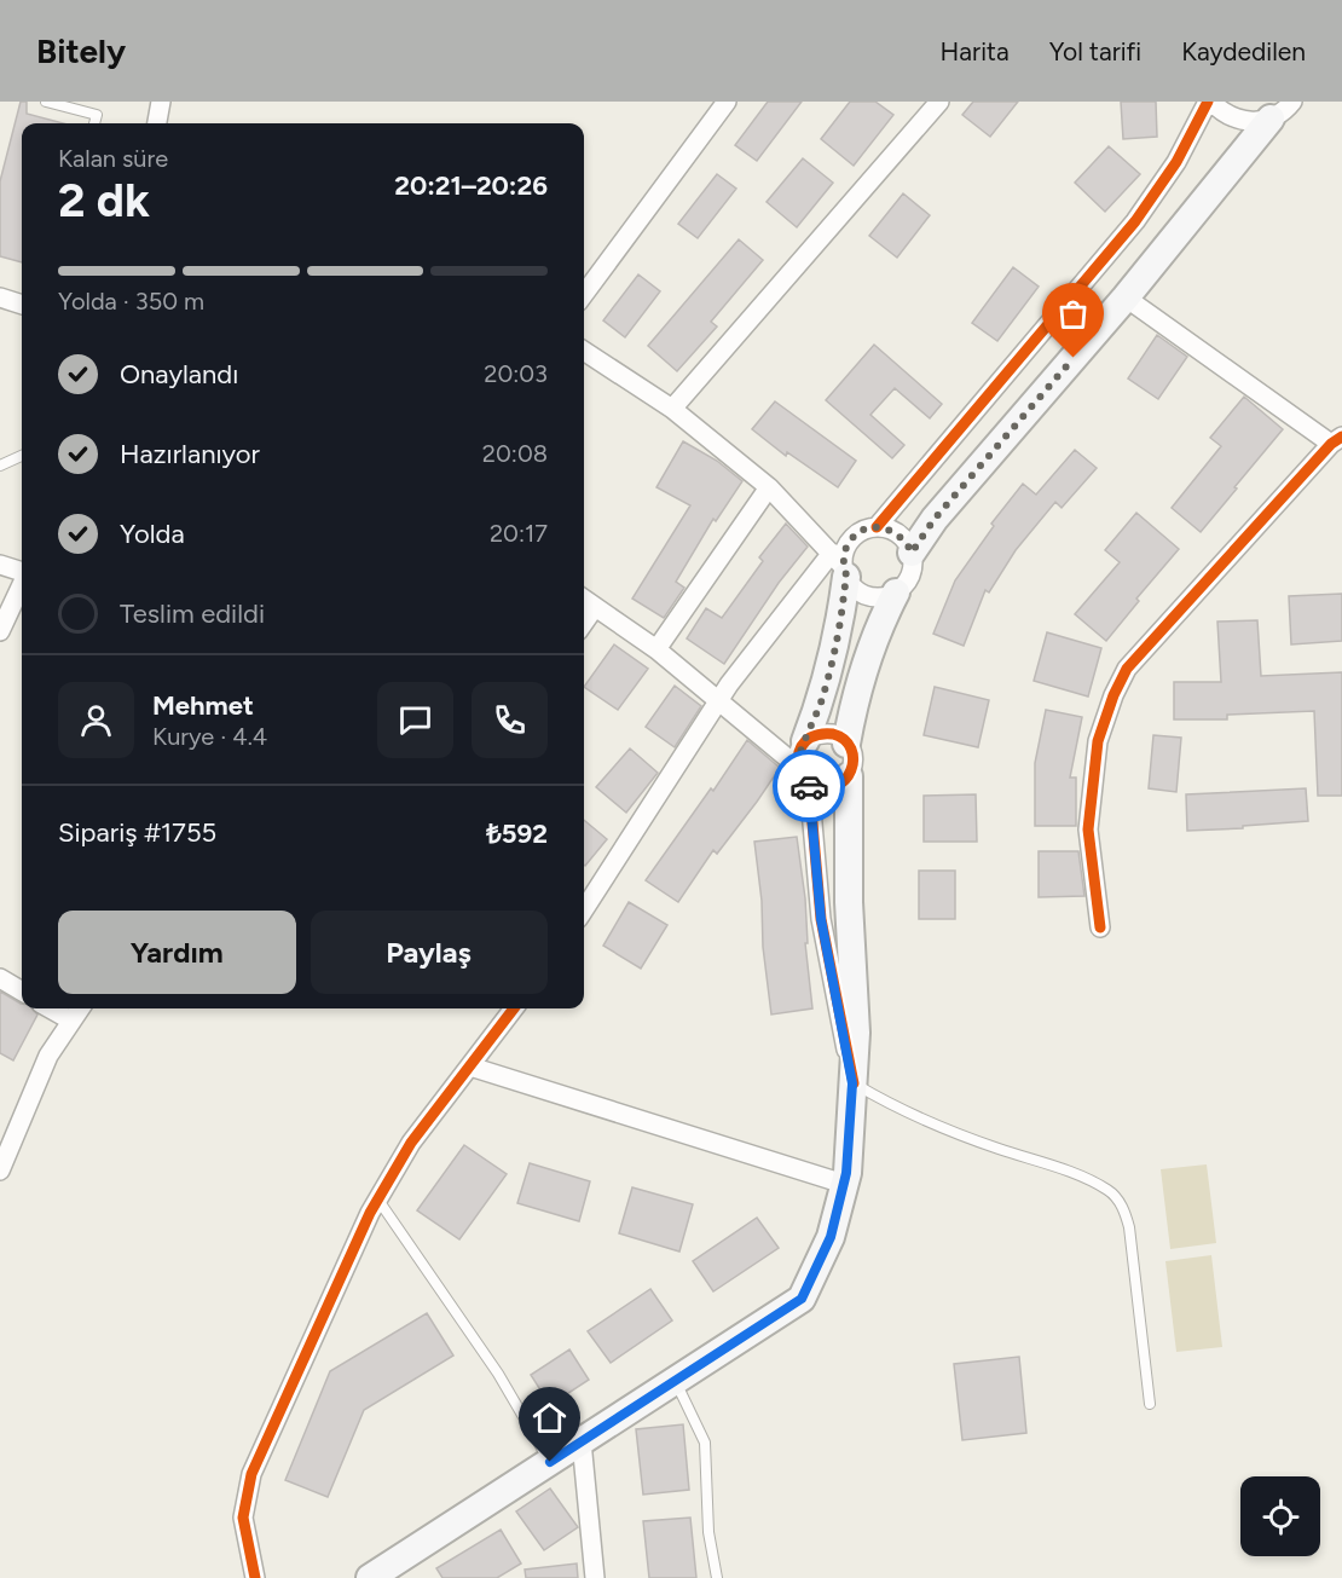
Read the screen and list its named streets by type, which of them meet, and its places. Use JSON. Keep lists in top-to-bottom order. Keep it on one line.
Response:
{"page":{"header":"Bitely","nav":["Harita","Yol tarifi","Kaydedilen"],"heading":["2 dk","Kalan süre","20:21–20:26"],"panel":["Mehmet","Kurye · 4.4","Sipariş #1755","₺592"],"bar":"Yolda · 350 m","list":[["Onaylandı","20:03"],["Hazırlanıyor","20:08"],["Yolda","20:17"],"Teslim edildi"],"buttons":["Yardım","Paylaş"]}}
